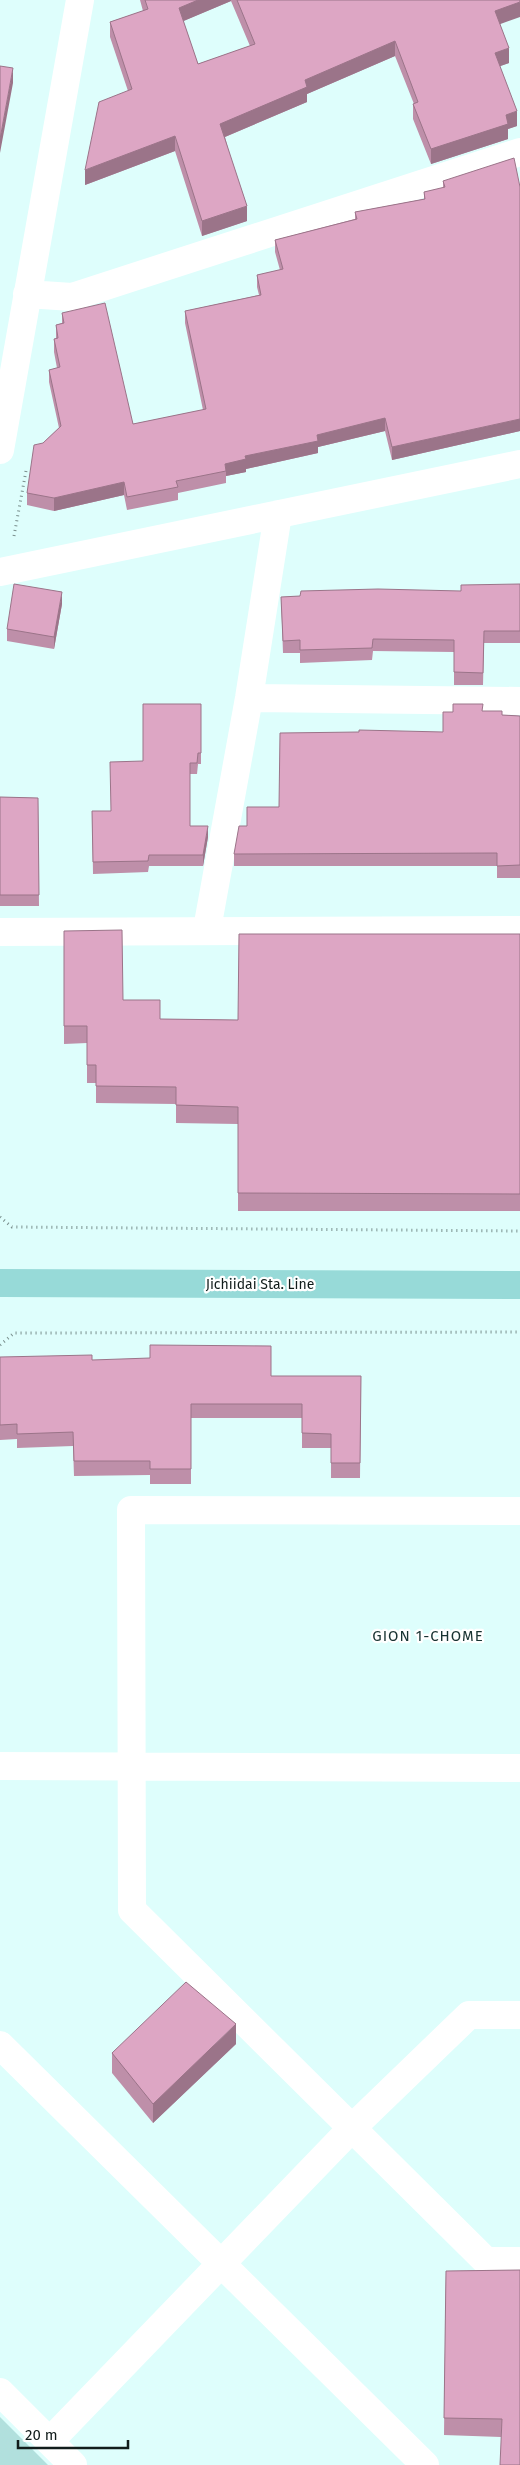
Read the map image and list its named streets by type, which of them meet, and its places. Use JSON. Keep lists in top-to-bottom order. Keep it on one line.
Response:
{"streets":{"main road":["Jichiidai Sta. Line"]},"districts":["GION 1-CHOME"],"scale_bar":"20 m"}
